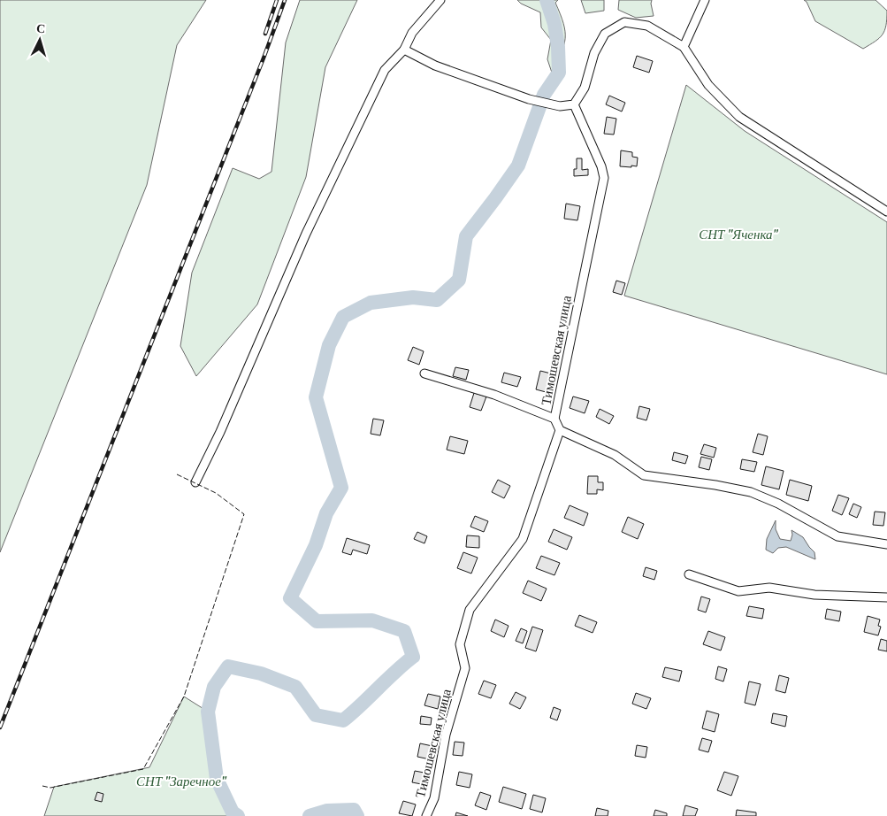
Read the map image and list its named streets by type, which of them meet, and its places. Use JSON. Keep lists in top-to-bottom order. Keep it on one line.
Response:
{"streets":{"street":["Тимошевская улица"]},"parks":["СНТ \"Яченка\"","СНТ \"Заречное\""],"north":"top"}
